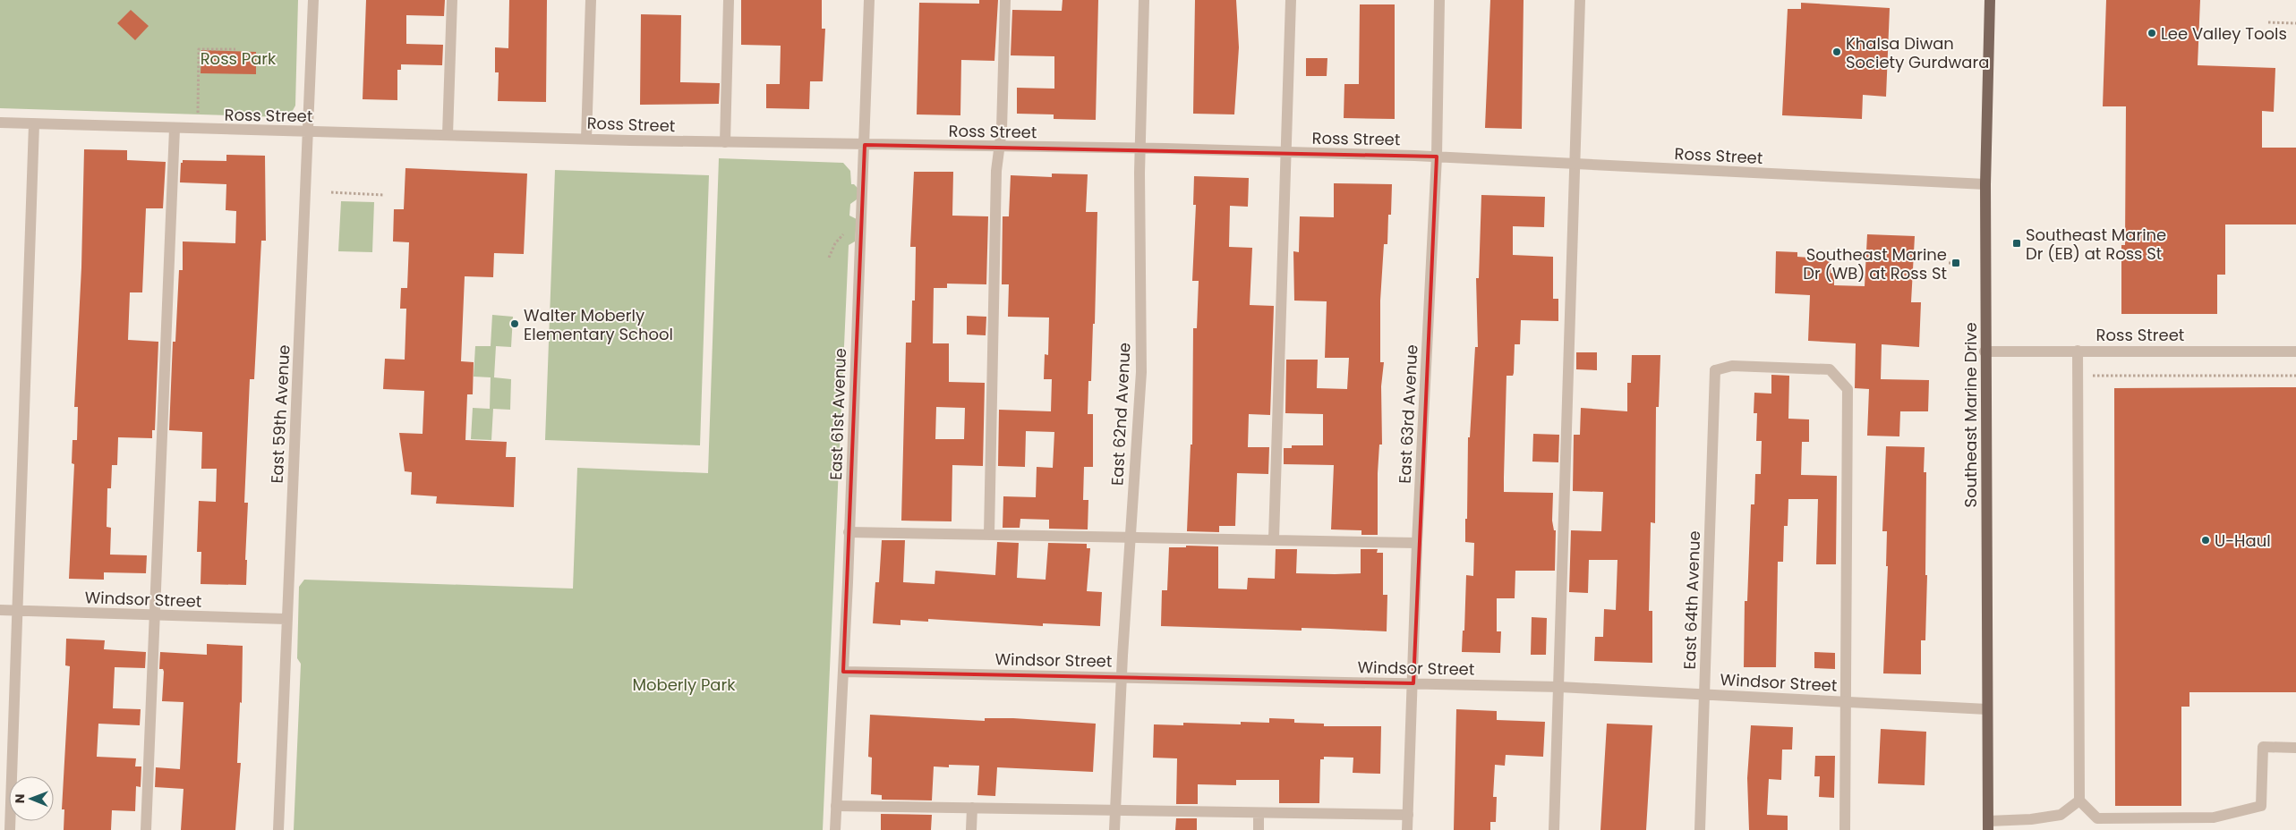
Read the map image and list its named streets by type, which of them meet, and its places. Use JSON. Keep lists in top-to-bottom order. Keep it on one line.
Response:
{"streets":{"main road":["Southeast Marine Drive"],"street":["Ross Street","East 59th Avenue","East 61st Avenue","East 62nd Avenue","East 63rd Avenue","Windsor Street","East 64th Avenue"]},"crossings":[["Ross Street","East 59th Avenue"],["Ross Street","East 61st Avenue"],["Ross Street","East 62nd Avenue"],["Ross Street","East 63rd Avenue"],["Ross Street","Southeast Marine Drive"],["East 59th Avenue","Windsor Street"],["East 61st Avenue","Windsor Street"],["East 62nd Avenue","Windsor Street"],["East 63rd Avenue","Windsor Street"],["Southeast Marine Drive","Windsor Street"],["Windsor Street","East 64th Avenue"]],"parks":["Ross Park","Moberly Park"],"places":{"other":["Lee Valley Tools","Khalsa Diwan Society Gurdwara","Walter Moberly Elementary School","U-Haul"],"transit":["Southeast Marine Dr (EB) at Ross St","Southeast Marine Dr (WB) at Ross St"]},"north":"left"}
